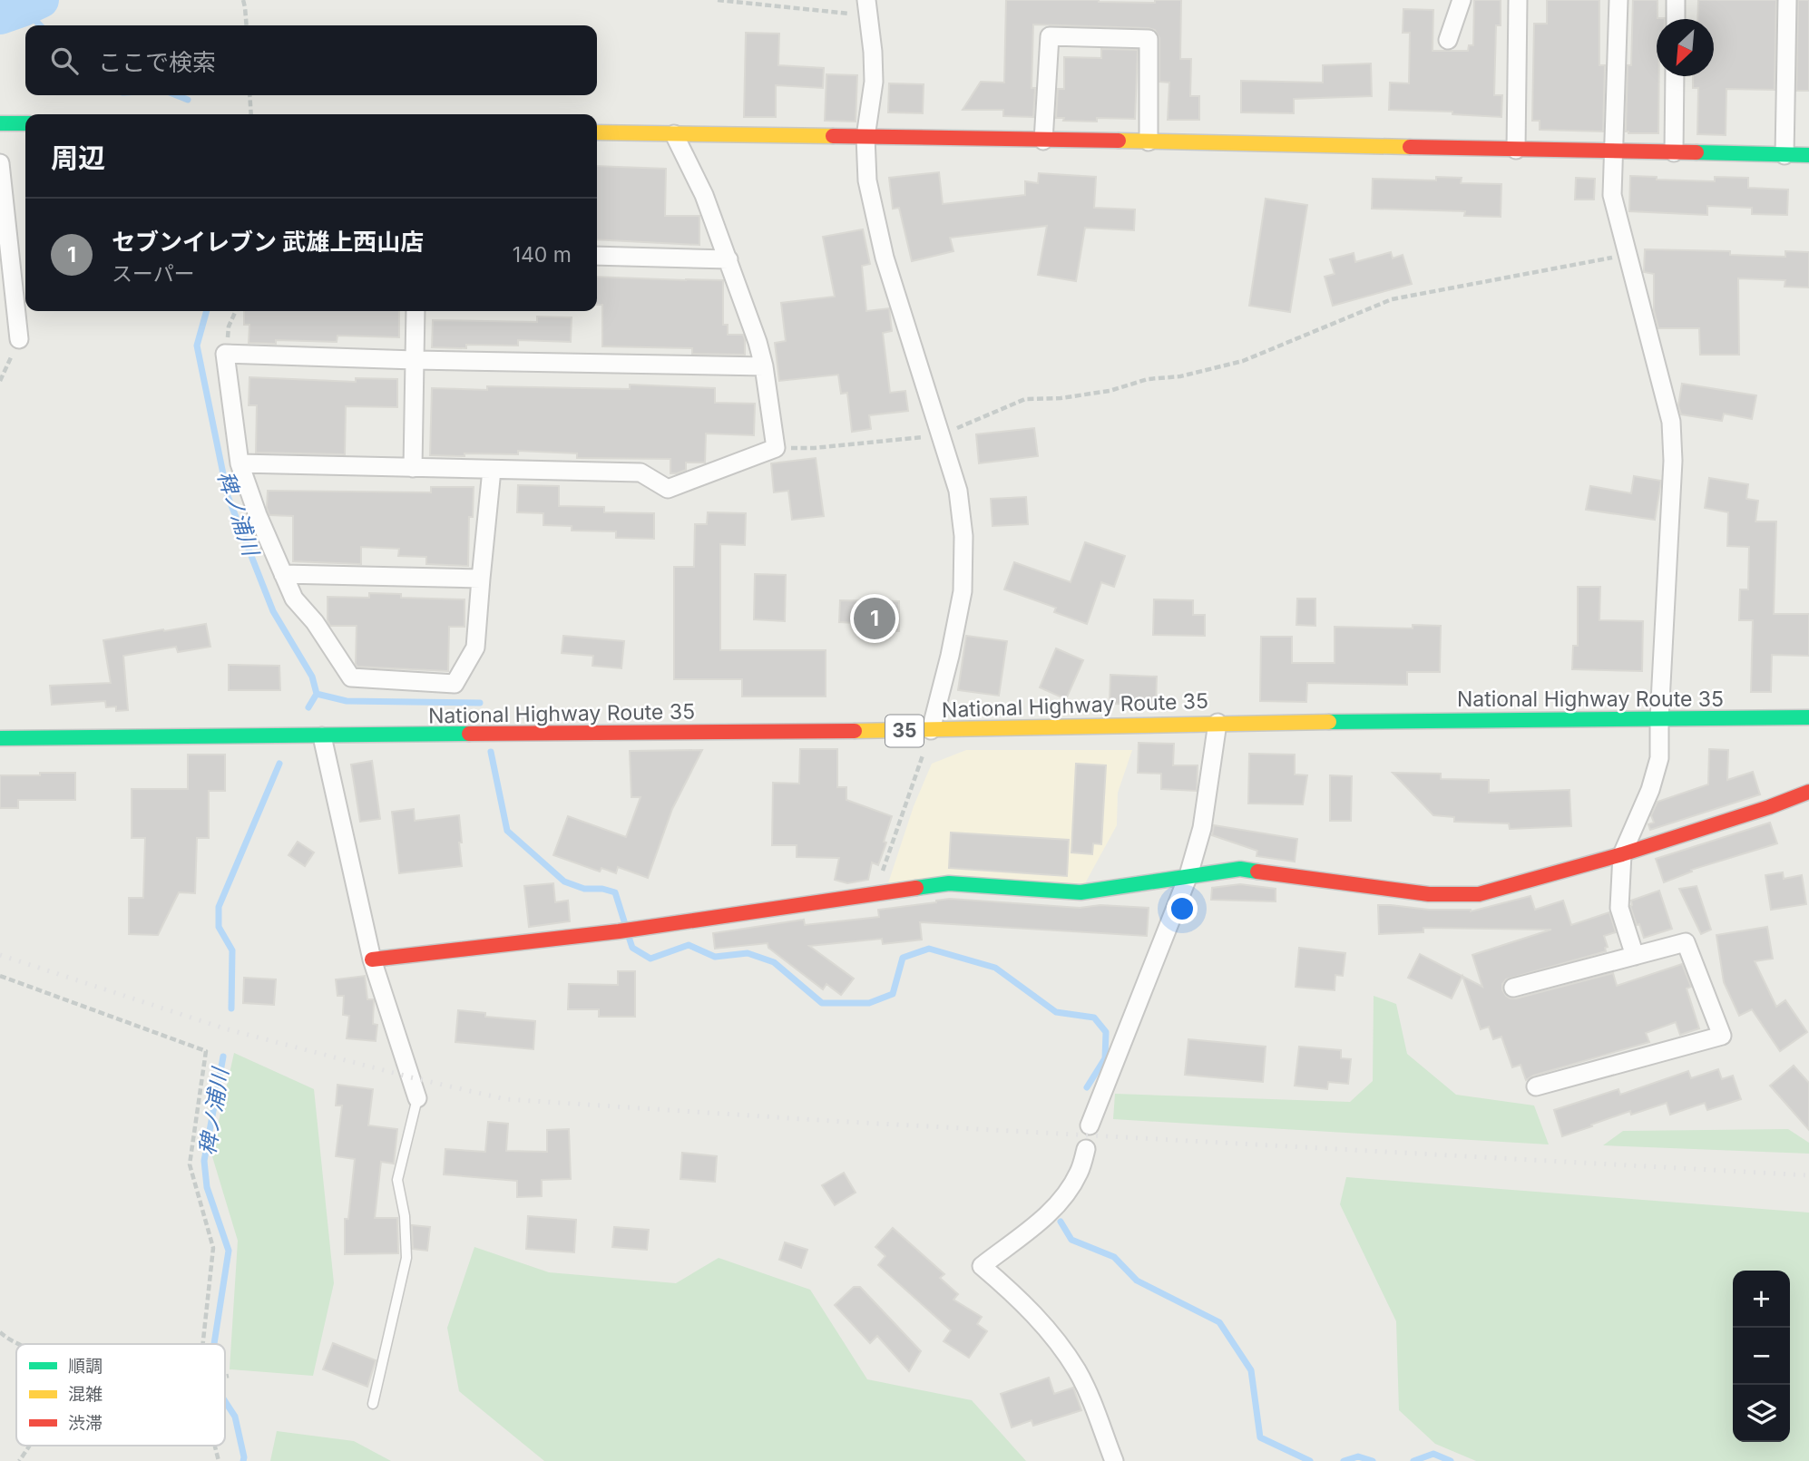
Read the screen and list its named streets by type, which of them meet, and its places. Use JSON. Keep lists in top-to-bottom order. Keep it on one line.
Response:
{"streets":{"main road":["National Highway Route 35","35"]},"water":["稗ノ浦川"],"legend":["順調","混雑","渋滞"],"north":"bottom left","page":{"search":"ここで検索","heading":"周辺","list":[{"mark":"1","name":"セブンイレブン 武雄上西山店","note":"スーパー","value":"140 m"}],"pins":"1","map_buttons":["+","−"]}}
